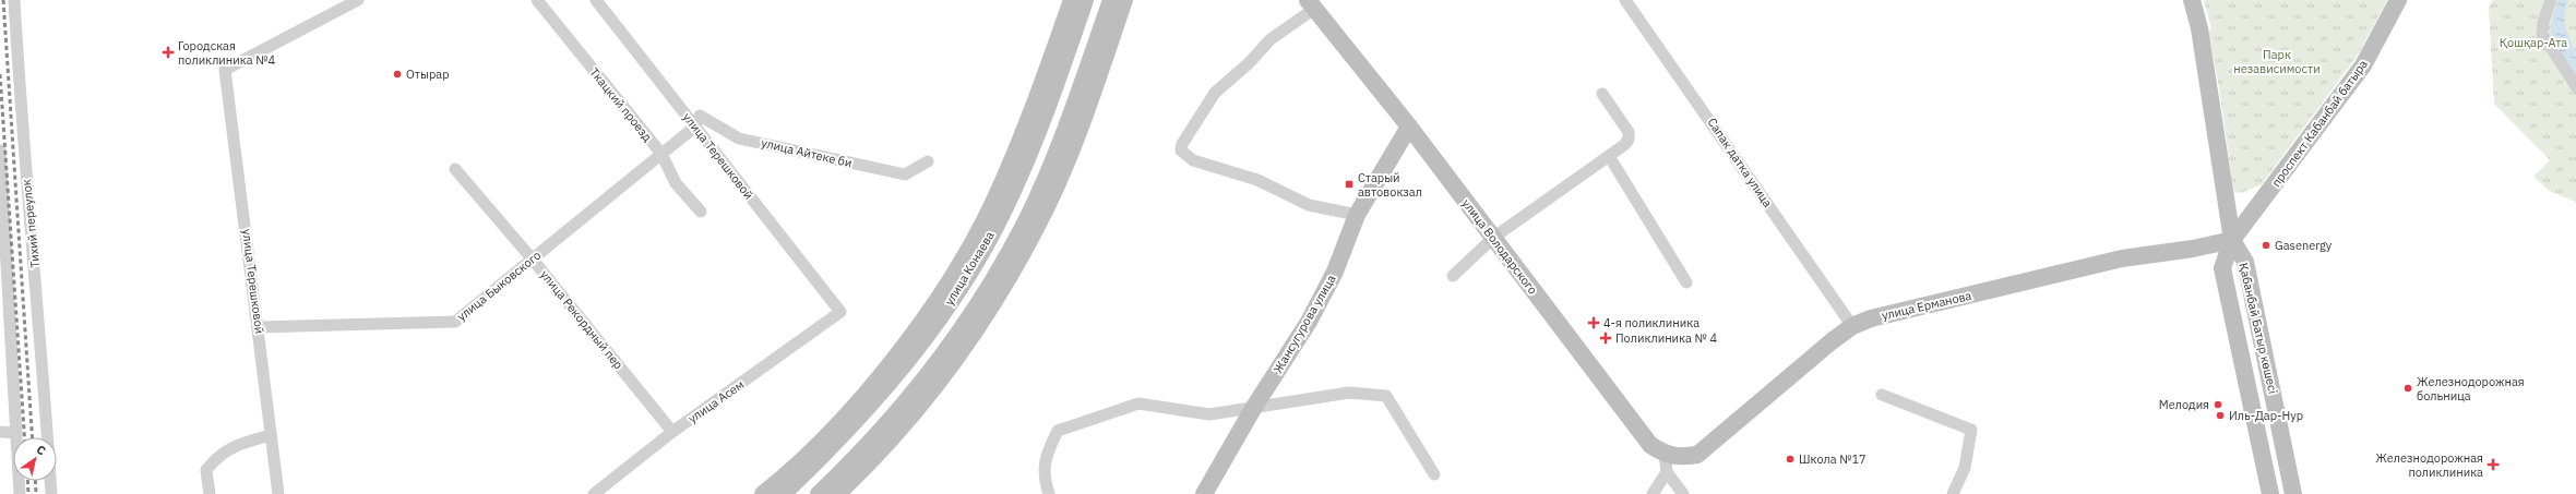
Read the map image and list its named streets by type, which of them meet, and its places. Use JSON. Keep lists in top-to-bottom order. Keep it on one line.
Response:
{"streets":{"main road":["проспект Кабанбай батыра","улица Володарского","улица Конаева","улица Ерманова","Жансугурова улица","Қабанбай Батыр көшесі"],"street":["Ткацкий проезд","улица Айтеке би","улица Терешковой","Сапак датка улица","Тихий переулок","улица Быковского","улица Рекордный пер","улица Асем"]},"crossings":[["Ткацкий проезд","улица Быковского"],["проспект Кабанбай батыра","улица Ерманова"],["проспект Кабанбай батыра","Қабанбай Батыр көшесі"],["улица Айтеке би","улица Терешковой"],["улица Айтеке би","улица Быковского"],["улица Терешковой","улица Быковского"],["улица Терешковой","улица Асем"],["Сапак датка улица","улица Ерманова"],["улица Володарского","улица Ерманова"],["улица Володарского","Жансугурова улица"],["улица Быковского","улица Рекордный пер"],["улица Ерманова","Қабанбай Батыр көшесі"],["улица Рекордный пер","улица Асем"]],"parks":["Қошқар-Ата","Парк независимости"],"places":{"health":["Городская поликлиника №4","4-я поликлиника","Поликлиника № 4","Железнодорожная поликлиника"],"other":["Отырар","Gasenergy","Железнодорожная больница","Мелодия","Иль-Дар-Нур","Школа №17"],"transit":["Старый автовокзал"]},"north":"top right"}
